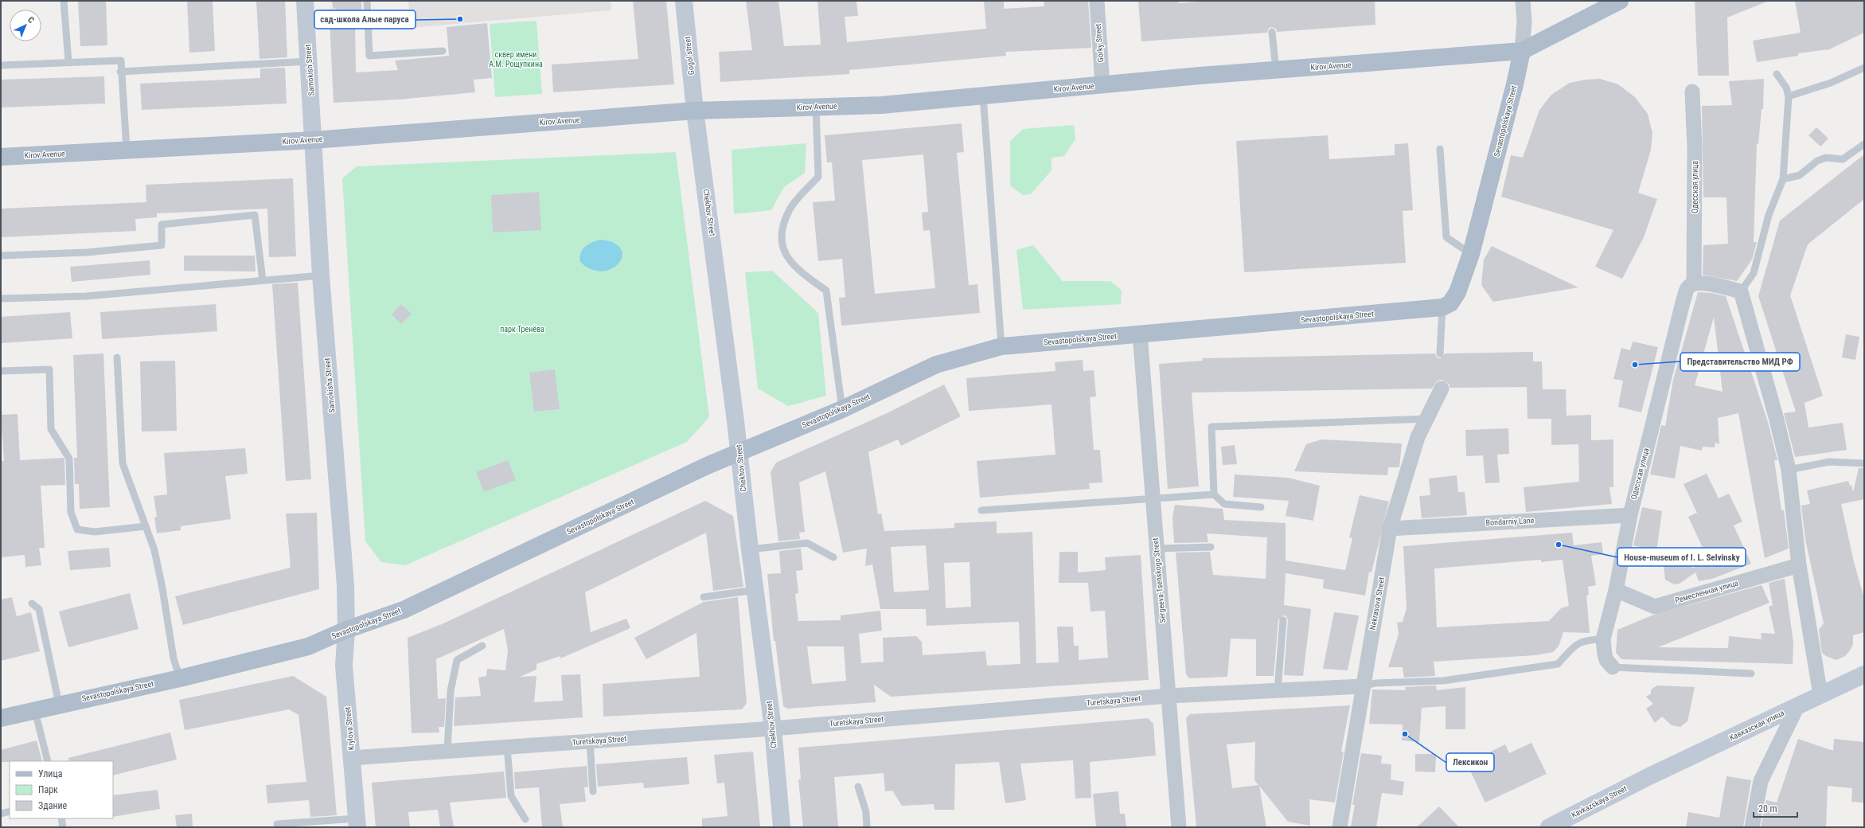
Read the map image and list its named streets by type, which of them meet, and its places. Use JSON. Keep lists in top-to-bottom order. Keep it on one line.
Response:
{"streets":{"main road":["Gogol street","Kirov Avenue","Samokish Street","Sevastopolskaya Street","Chekhov Street","Samokisha Street","Krylova Street","Kavkazskaya Street"],"street":["Gorky Street","Одесская улица","Bondarniy Lane","Sergeeva-Tsenskogo Street","Ремесленная улица","Nekrasova Street","Turetskaya Street"]},"crossings":[["Gorky Street","Kirov Avenue"],["Gogol street","Kirov Avenue"],["Gogol street","Chekhov Street"],["Kirov Avenue","Samokish Street"],["Kirov Avenue","Sevastopolskaya Street"],["Kirov Avenue","Chekhov Street"],["Kirov Avenue","Samokisha Street"],["Samokish Street","Samokisha Street"],["Sevastopolskaya Street","Chekhov Street"],["Sevastopolskaya Street","Samokisha Street"],["Sevastopolskaya Street","Sergeeva-Tsenskogo Street"],["Sevastopolskaya Street","Krylova Street"],["Одесская улица","Bondarniy Lane"],["Одесская улица","Ремесленная улица"],["Chekhov Street","Turetskaya Street"],["Samokisha Street","Krylova Street"],["Bondarniy Lane","Nekrasova Street"],["Sergeeva-Tsenskogo Street","Turetskaya Street"],["Nekrasova Street","Turetskaya Street"],["Turetskaya Street","Krylova Street"]],"parks":["сквер имени А.М. Рощупкина","парк Тренёва"],"places":["сад-школа Алые паруса","Представительство МИД РФ","House-museum of I. L. Selvinsky","Лексикон"],"legend":["Улица","Парк","Здание"],"scale_bar":"20 m","north":"top right"}
